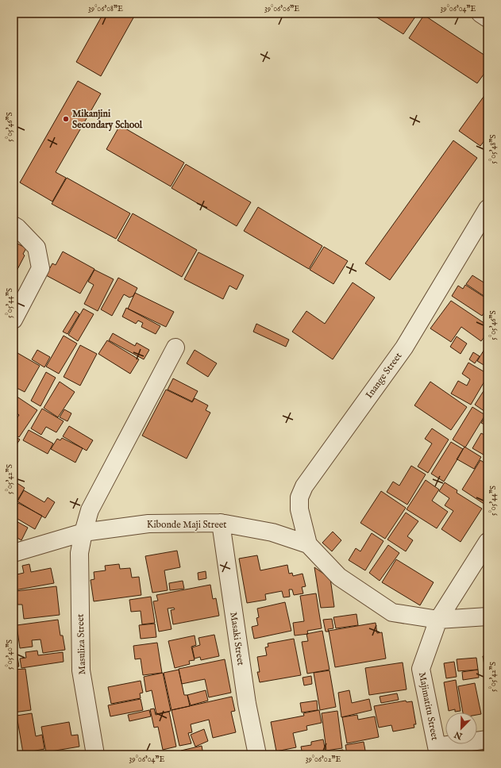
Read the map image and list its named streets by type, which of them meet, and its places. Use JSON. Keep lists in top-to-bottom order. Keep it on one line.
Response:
{"streets":{"street":["Inange Street","Kibonde Maji Street","Masaki Street","Masuliza Street","Majimatitu Street"]},"crossings":[["Inange Street","Kibonde Maji Street"],["Kibonde Maji Street","Masaki Street"],["Kibonde Maji Street","Masuliza Street"],["Kibonde Maji Street","Majimatitu Street"]],"places":["Mikanjini Secondary School"],"north":"bottom left","coordinates":["39°06'08\"E","39°06'06\"E","39°06'04\"E","5°05'46\"S","5°05'48\"S","5°05'44\"S","5°05'42\"S","5°05'40\"S","39°06'02\"E"]}
